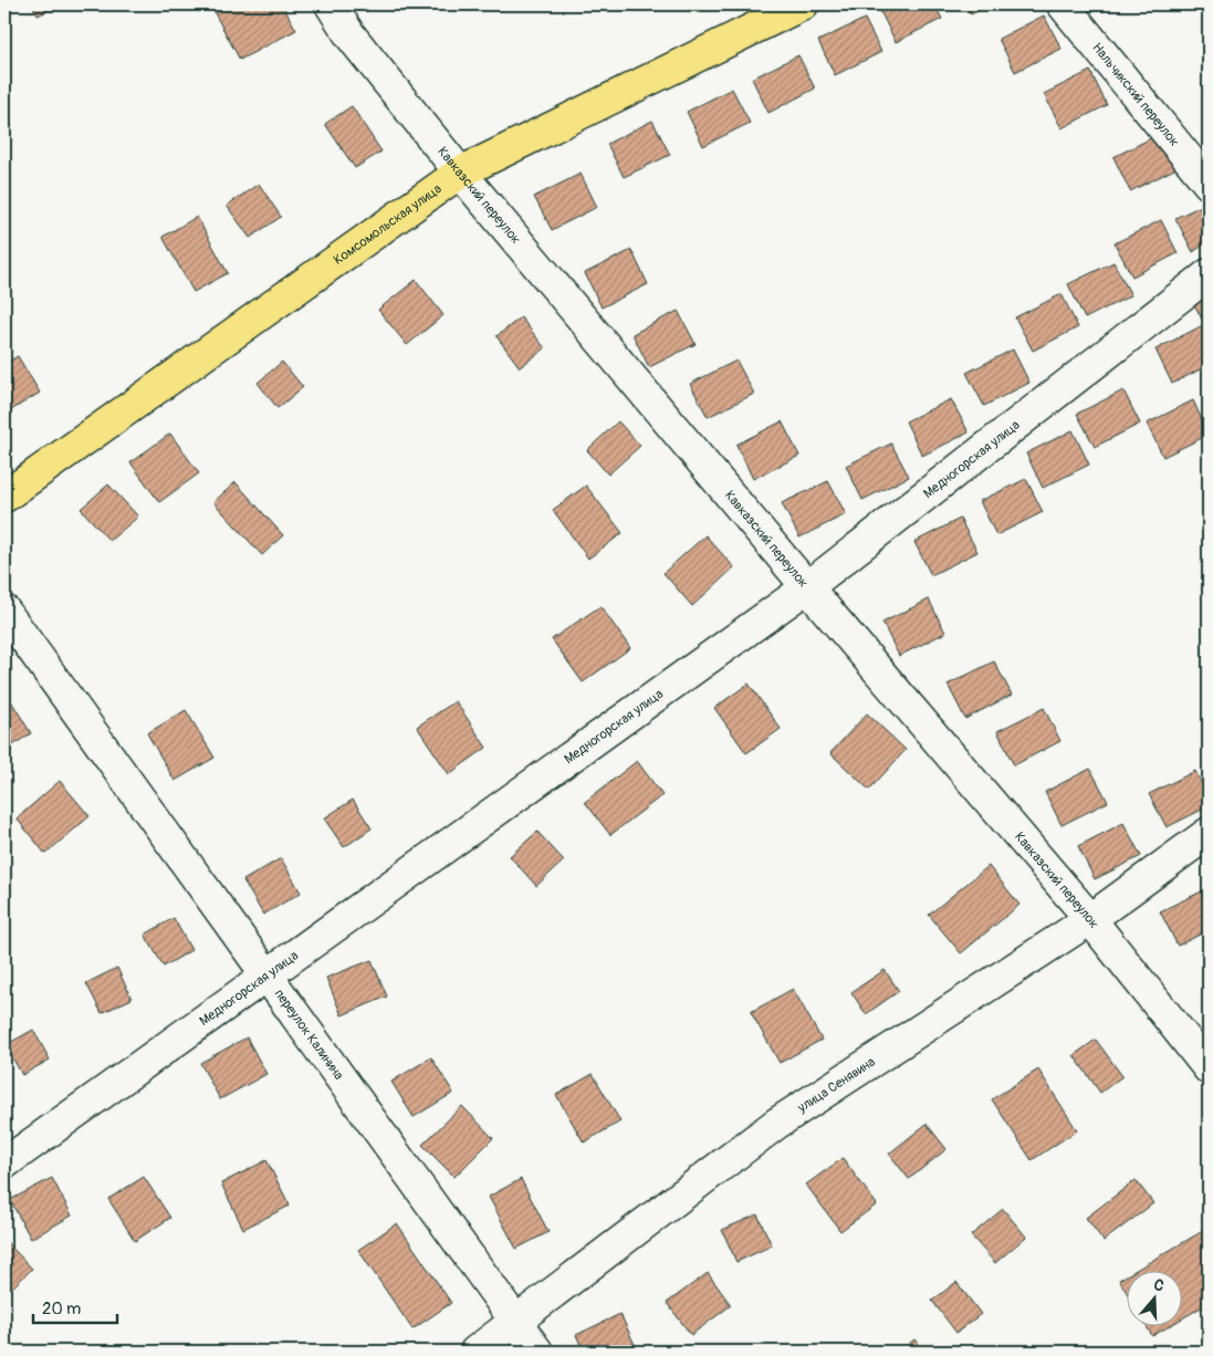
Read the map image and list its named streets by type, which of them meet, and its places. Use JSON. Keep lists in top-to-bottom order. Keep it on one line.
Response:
{"streets":{"main road":["Комсомольская улица"],"street":["Нальчикский переулок","Кавказский переулок","Медногорская улица","переулок Калинина","улица Сенявина"]},"crossings":[["Кавказский переулок","Комсомольская улица"],["Кавказский переулок","Медногорская улица"],["Кавказский переулок","улица Сенявина"],["Медногорская улица","переулок Калинина"],["переулок Калинина","улица Сенявина"]],"scale_bar":"20 m","north":"top"}
